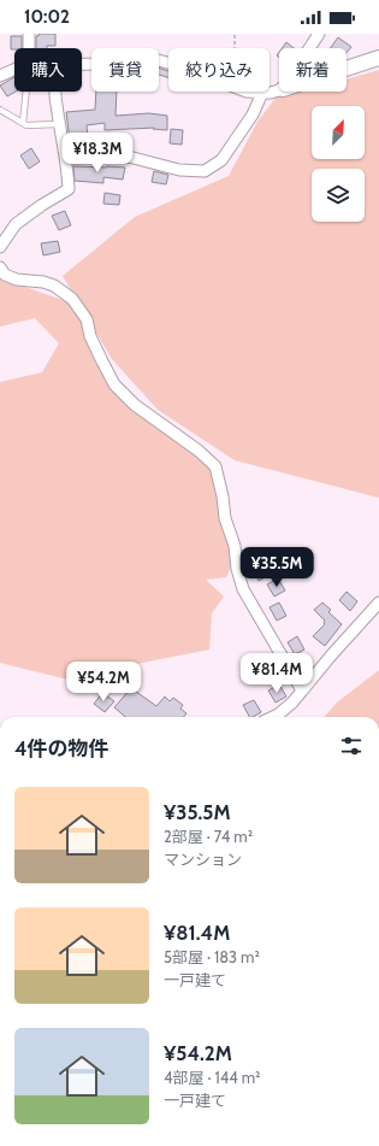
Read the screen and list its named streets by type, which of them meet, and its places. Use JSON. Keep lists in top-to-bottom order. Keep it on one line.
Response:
{"north":"top right","page":{"status":"10:02","chip":["購入","賃貸","絞り込み","新着"],"price":["¥18.3M","¥35.5M","¥81.4M","¥54.2M"],"heading":"4件の物件","list":[{"name":"¥35.5M","note":"2部屋 · 74 m² · マンション"},{"name":"¥81.4M","note":"5部屋 · 183 m² · 一戸建て"},{"name":"¥54.2M","note":"4部屋 · 144 m² · 一戸建て"}]}}
